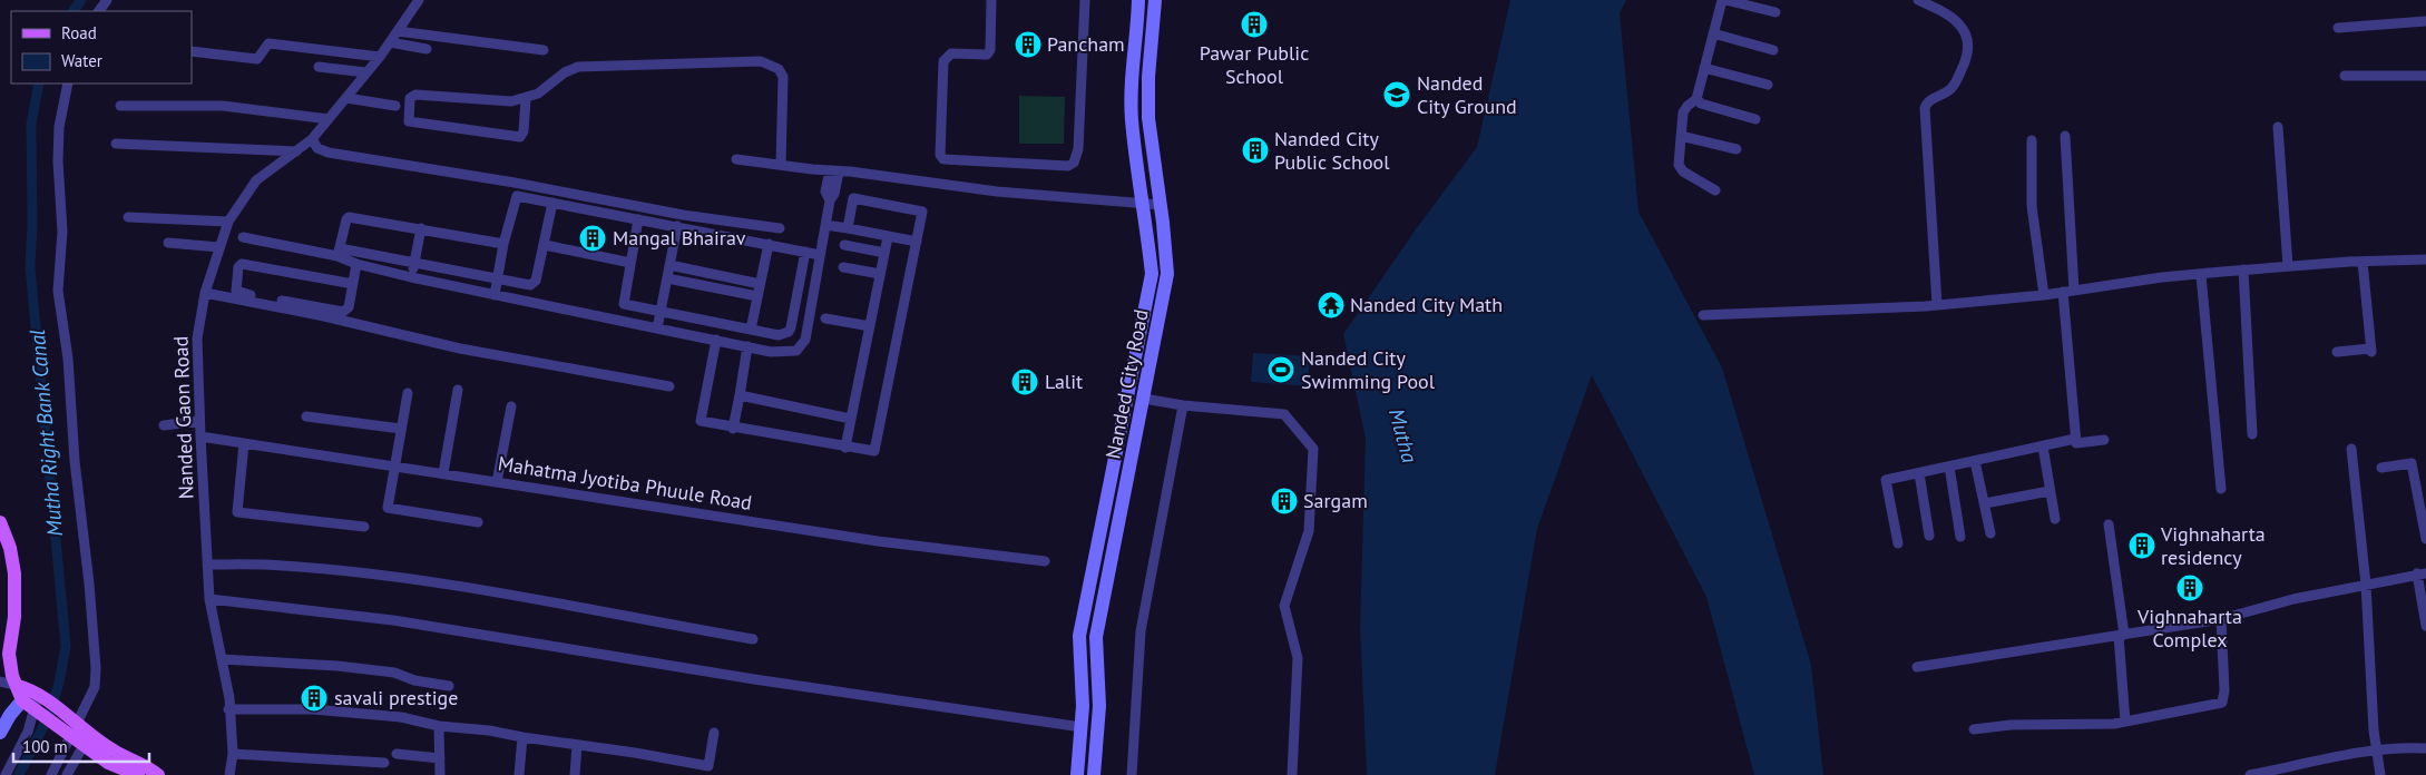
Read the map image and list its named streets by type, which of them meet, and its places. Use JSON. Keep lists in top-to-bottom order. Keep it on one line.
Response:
{"streets":{"street":["Nanded City Road","Nanded Gaon Road","Mahatma Jyotiba Phuule Road"]},"crossings":[["Nanded Gaon Road","Mahatma Jyotiba Phuule Road"]],"water":["Mutha Right Bank Canal","Mutha"],"places":{"building":["Pawar Public School","Pancham","Nanded City Public School","Mangal Bhairav","Lalit","Sargam","Vighnaharta residency","Vighnaharta Complex","savali prestige"],"school or university":["Nanded City Ground"],"temple":["Nanded City Math"],"sports":["Nanded City Swimming Pool"]},"legend":["Road","Water"],"scale_bar":"100 m"}
